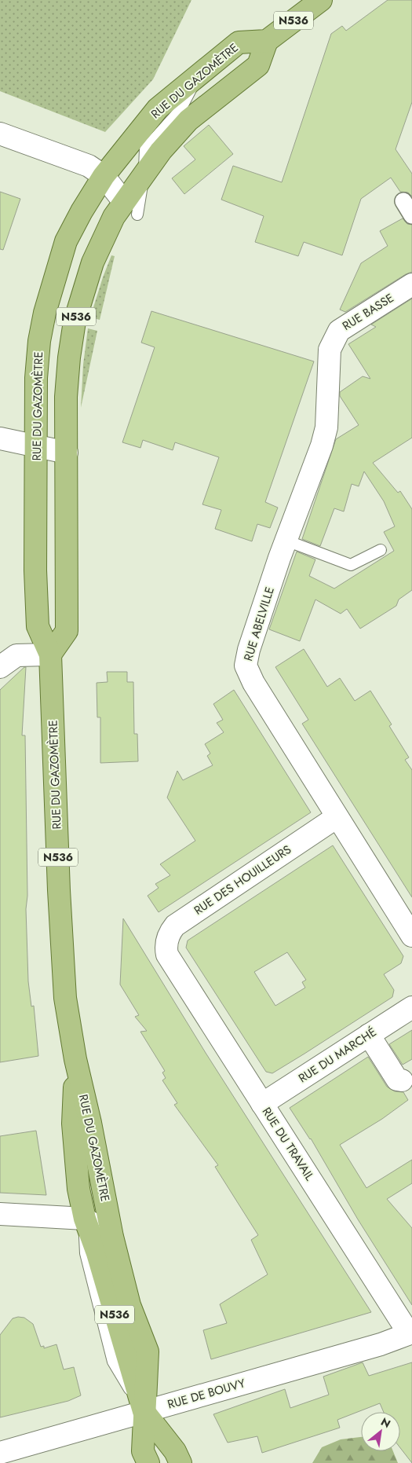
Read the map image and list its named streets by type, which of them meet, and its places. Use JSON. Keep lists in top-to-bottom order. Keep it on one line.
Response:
{"streets":{"main road":["N536","RUE DU GAZOMÈTRE"],"street":["RUE BASSE","RUE ABELVILLE","RUE DES HOUILLEURS","RUE DU MARCHÉ","RUE DU TRAVAIL","RUE DE BOUVY"]},"crossings":[["N536","RUE DU GAZOMÈTRE"],["N536","RUE DE BOUVY"],["RUE BASSE","RUE ABELVILLE"],["RUE ABELVILLE","RUE DES HOUILLEURS"],["RUE DES HOUILLEURS","RUE DU TRAVAIL"],["RUE DU MARCHÉ","RUE DU TRAVAIL"],["RUE DU TRAVAIL","RUE DE BOUVY"]],"north":"top right"}
